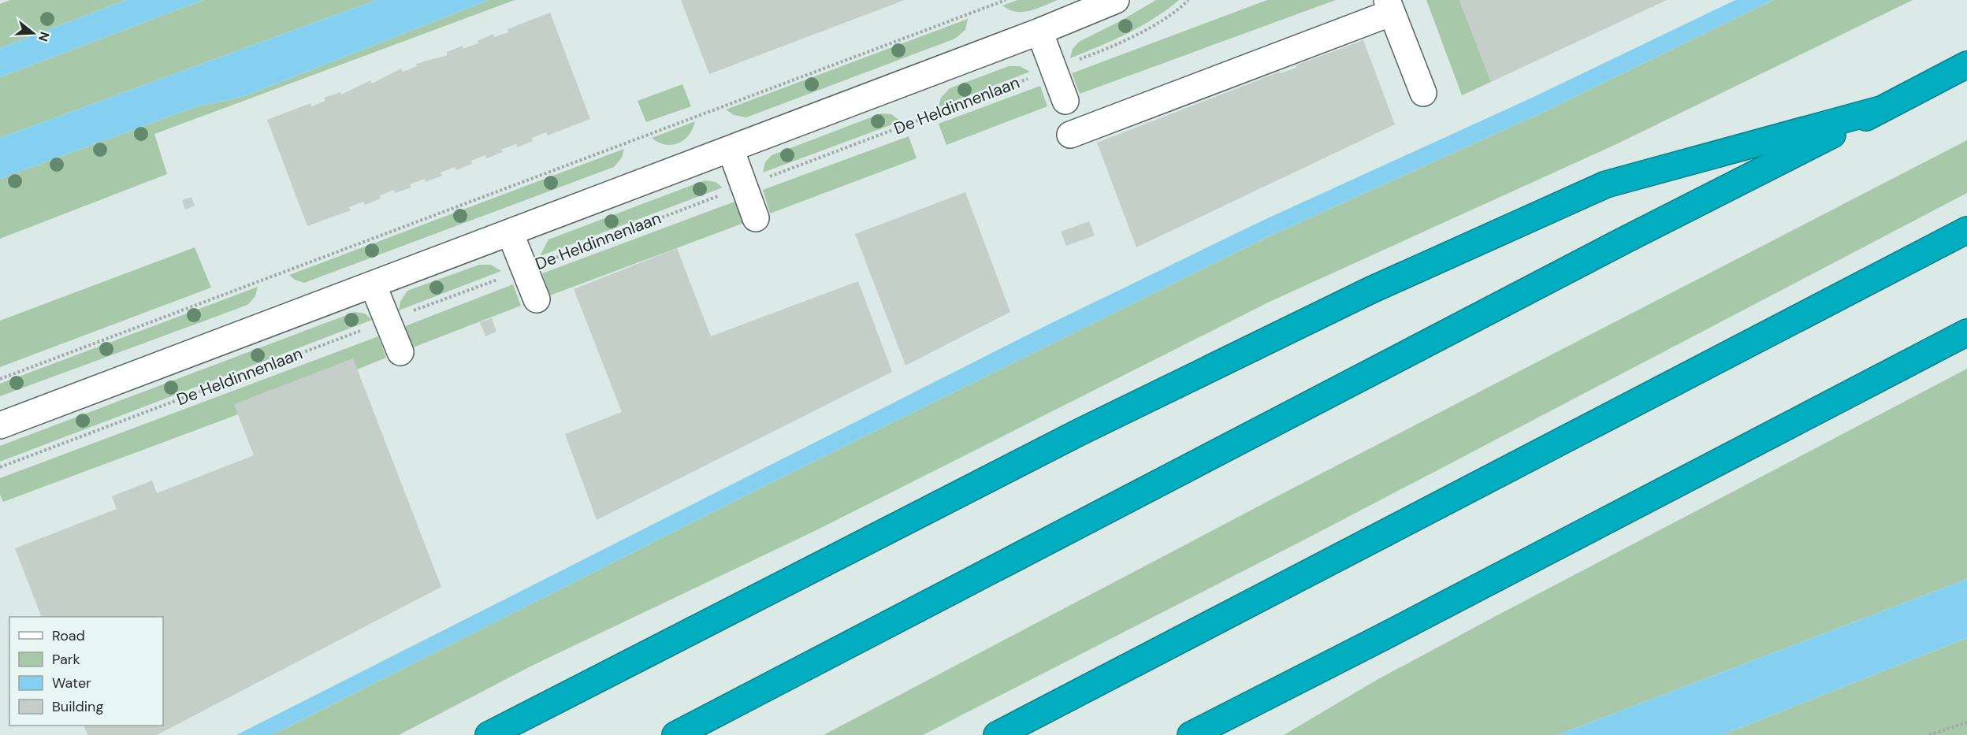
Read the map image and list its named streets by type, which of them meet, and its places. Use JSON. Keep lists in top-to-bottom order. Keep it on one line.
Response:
{"streets":{"path":["De Heldinnenlaan"]},"legend":["Road","Park","Water","Building"],"north":"right"}
